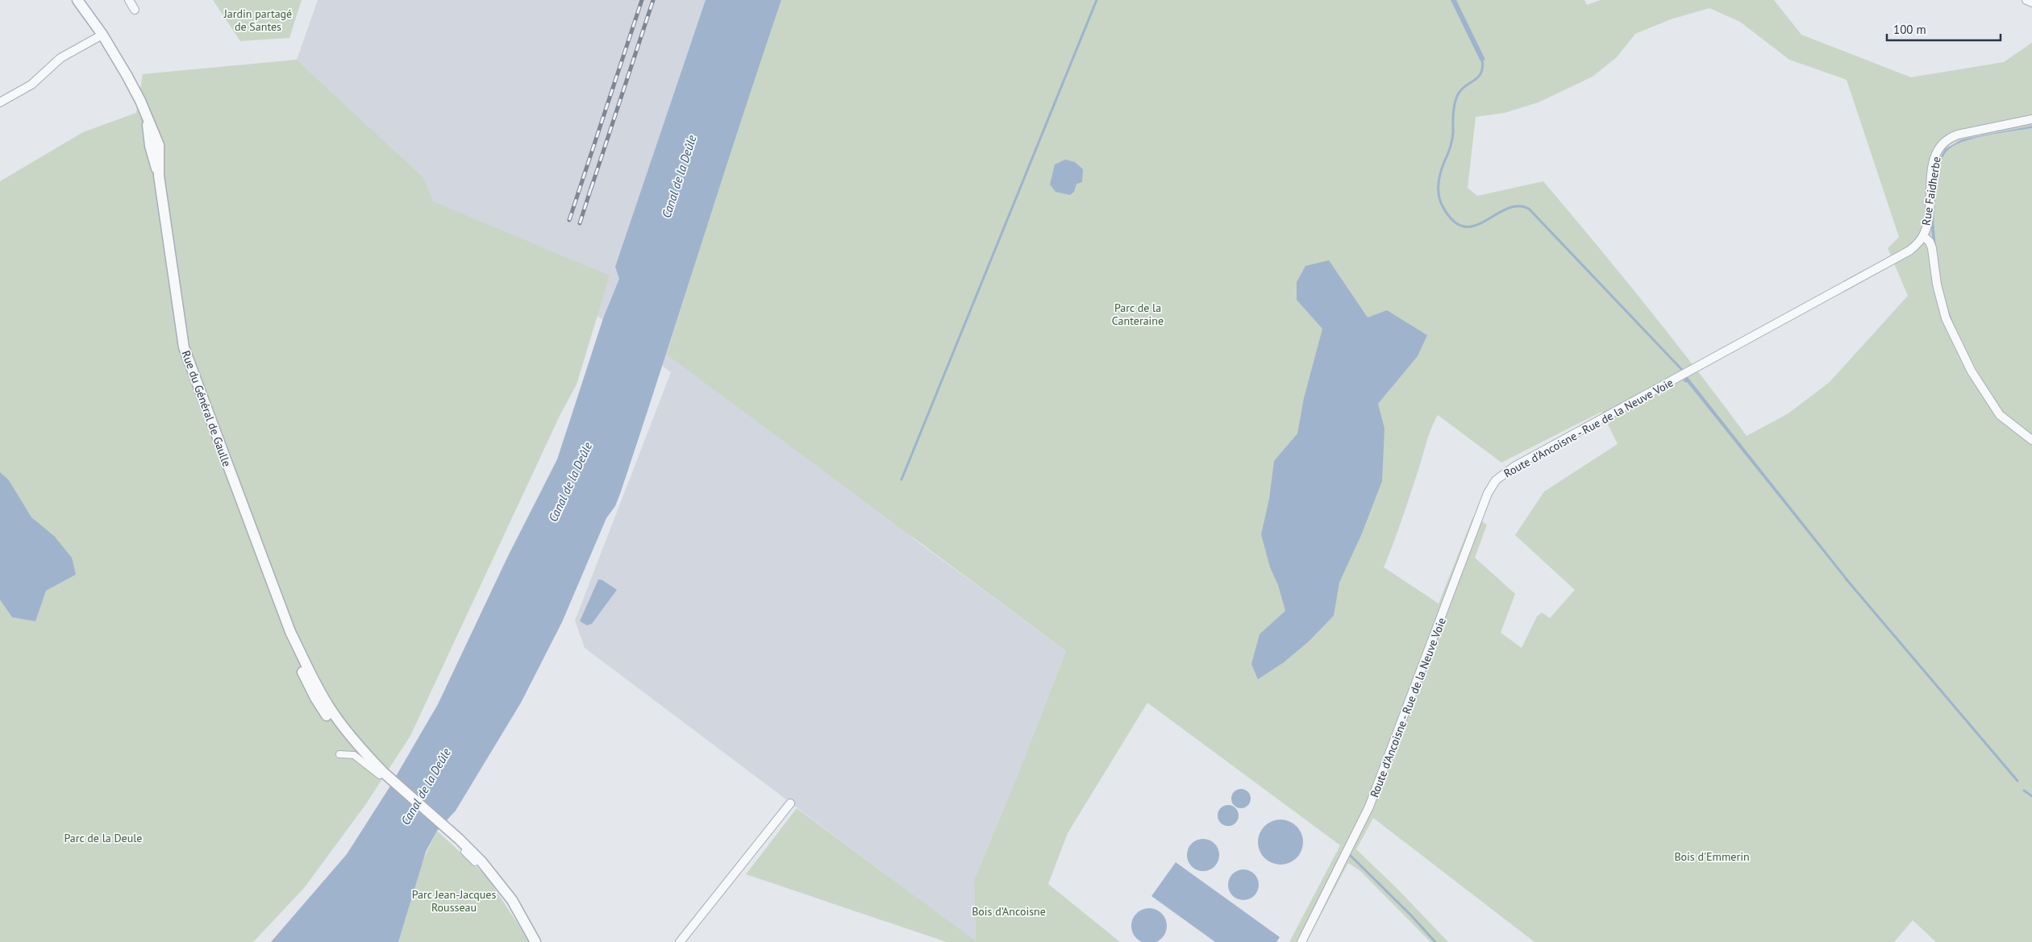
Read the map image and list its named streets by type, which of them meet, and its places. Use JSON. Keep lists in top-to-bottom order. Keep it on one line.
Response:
{"streets":{"street":["Rue Faidherbe","Rue du Général de Gaulle","Route d'Ancoisne - Rue de la Neuve Voie"]},"crossings":[["Rue Faidherbe","Route d'Ancoisne - Rue de la Neuve Voie"]],"water":["Canal de la Deûle"],"parks":["Jardin partagé de Santes","Parc de la Canteraine","Parc de la Deule","Bois d'Emmerin","Parc Jean-Jacques Rousseau","Bois d'Ancoisne"],"scale_bar":"100 m"}
